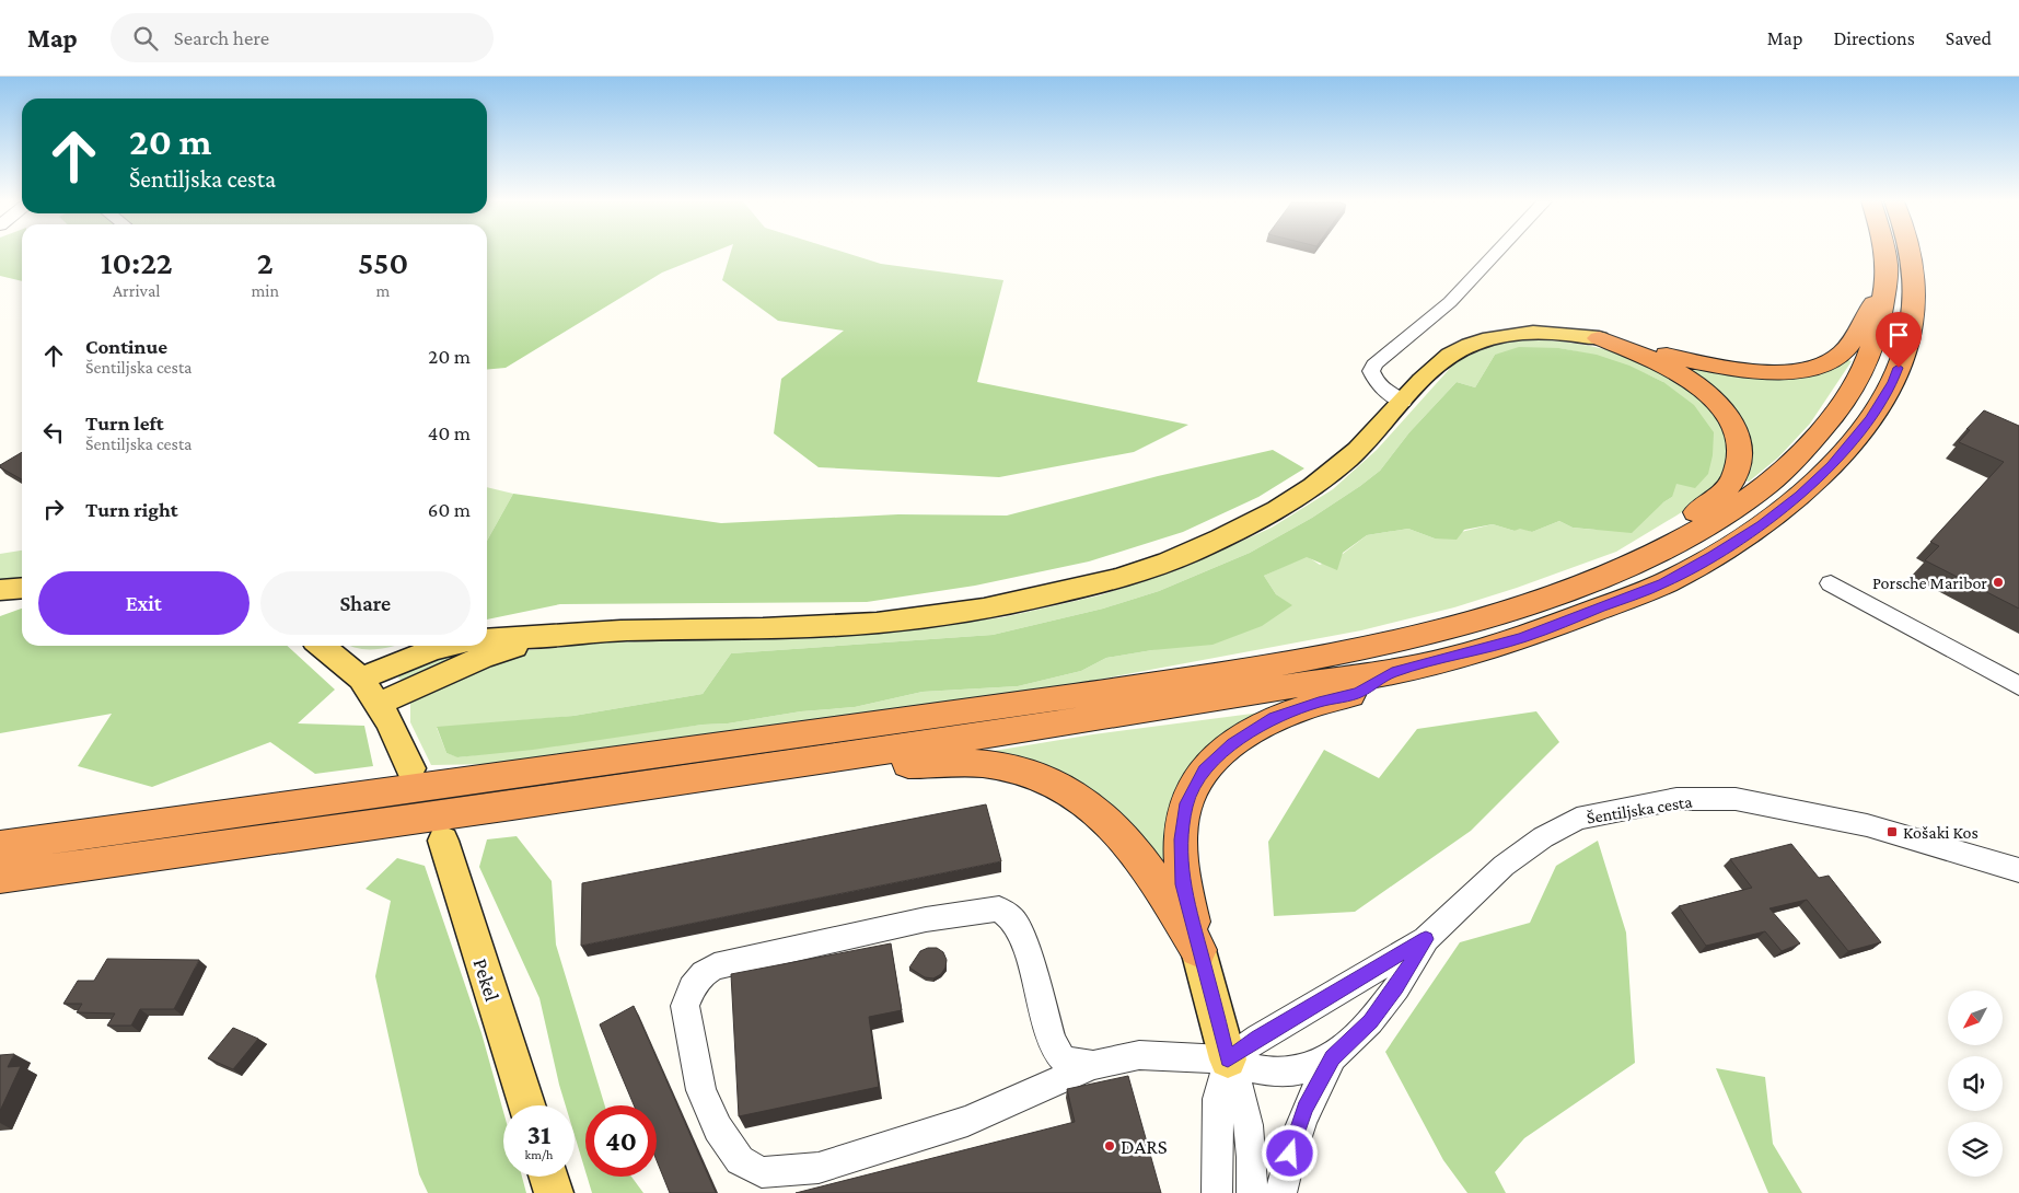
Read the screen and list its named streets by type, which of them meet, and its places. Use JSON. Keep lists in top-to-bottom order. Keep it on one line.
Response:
{"streets":{"main road":["Pekel"],"street":["Šentiljska cesta"]},"places":{"other":["Porsche Maribor","DARS"],"transit":["Košaki Kos"]},"north":"bottom left","page":{"header":"Map","search":"Search here","nav":["Map","Directions","Saved"],"turn":["20 m","Šentiljska cesta"],"eta":["10:22","Arrival","2","min","550","m"],"list":[{"name":"Continue","note":"Šentiljska cesta","value":"20 m"},{"name":"Turn left","note":"Šentiljska cesta","value":"40 m"},{"name":"Turn right","value":"60 m"}],"buttons":["Exit","Share"],"speed":"31 km/h","limit":"40"}}
